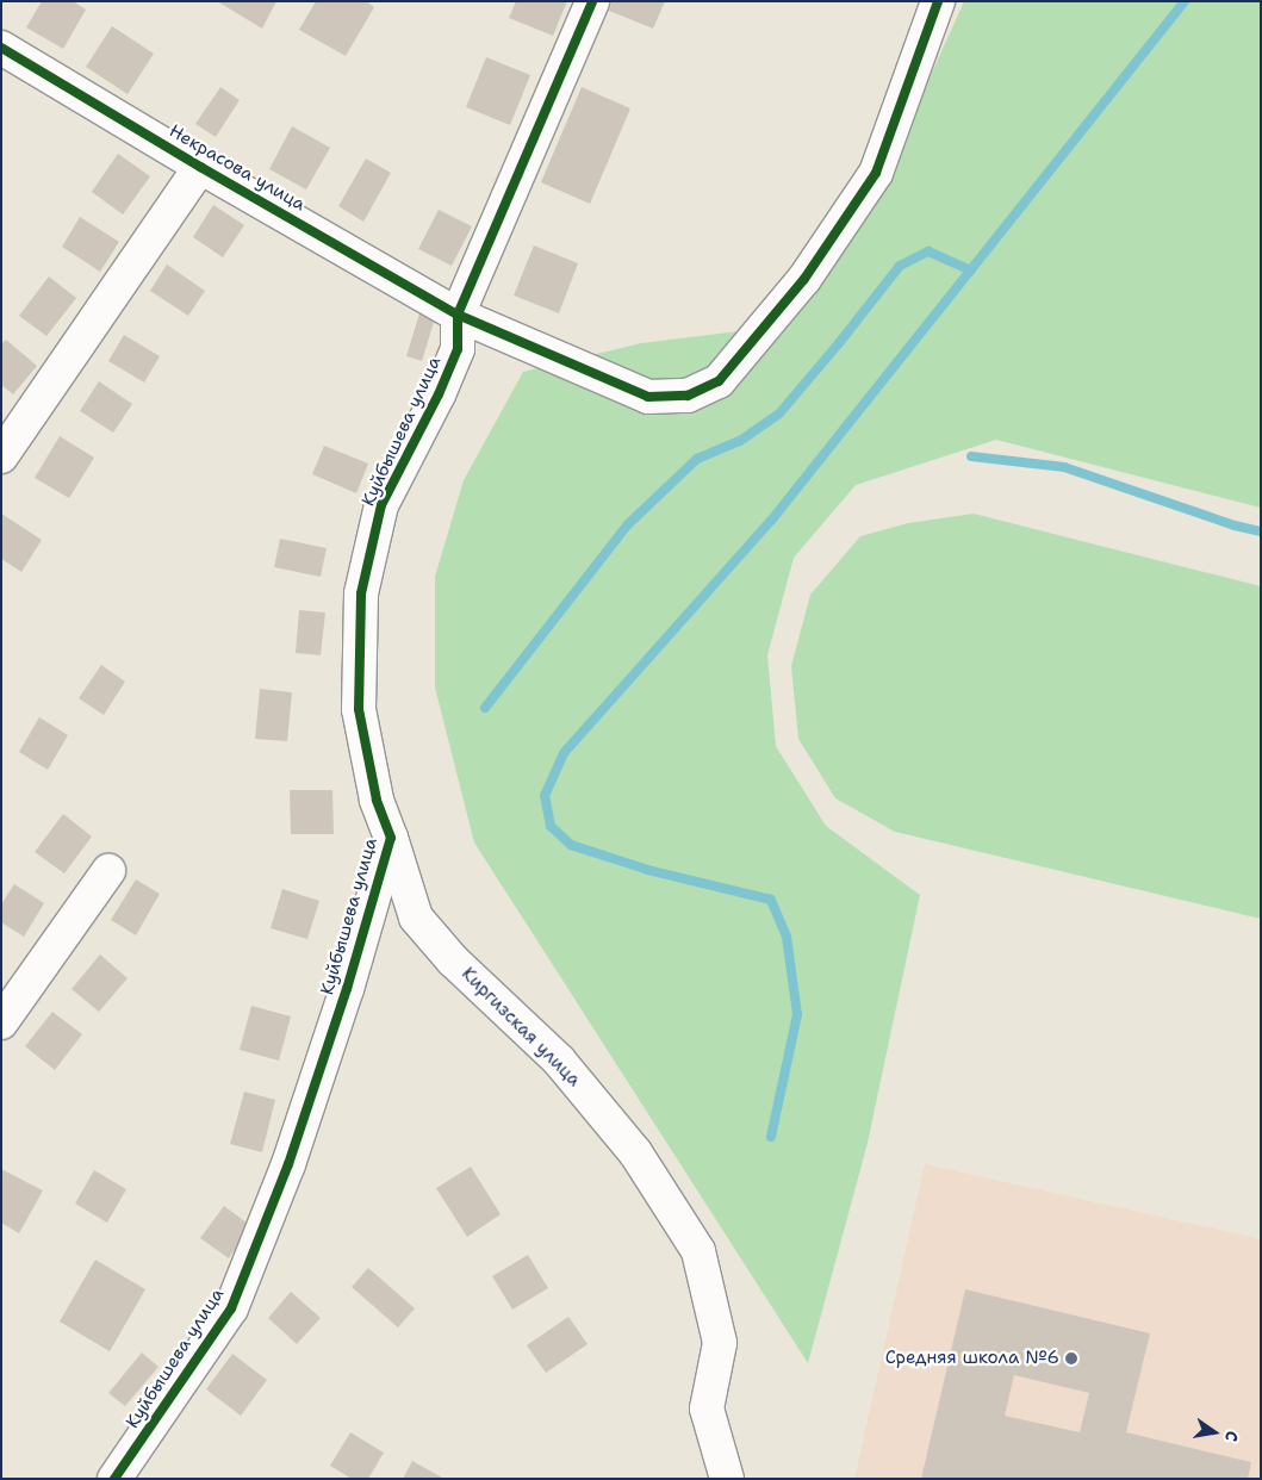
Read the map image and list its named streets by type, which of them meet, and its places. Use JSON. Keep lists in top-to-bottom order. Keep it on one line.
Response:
{"streets":{"street":["Некрасова улица","Куйбышева улица","Киргизская улица"]},"crossings":[["Некрасова улица","Куйбышева улица"],["Куйбышева улица","Киргизская улица"]],"places":["Средняя школа №6"],"north":"right"}
